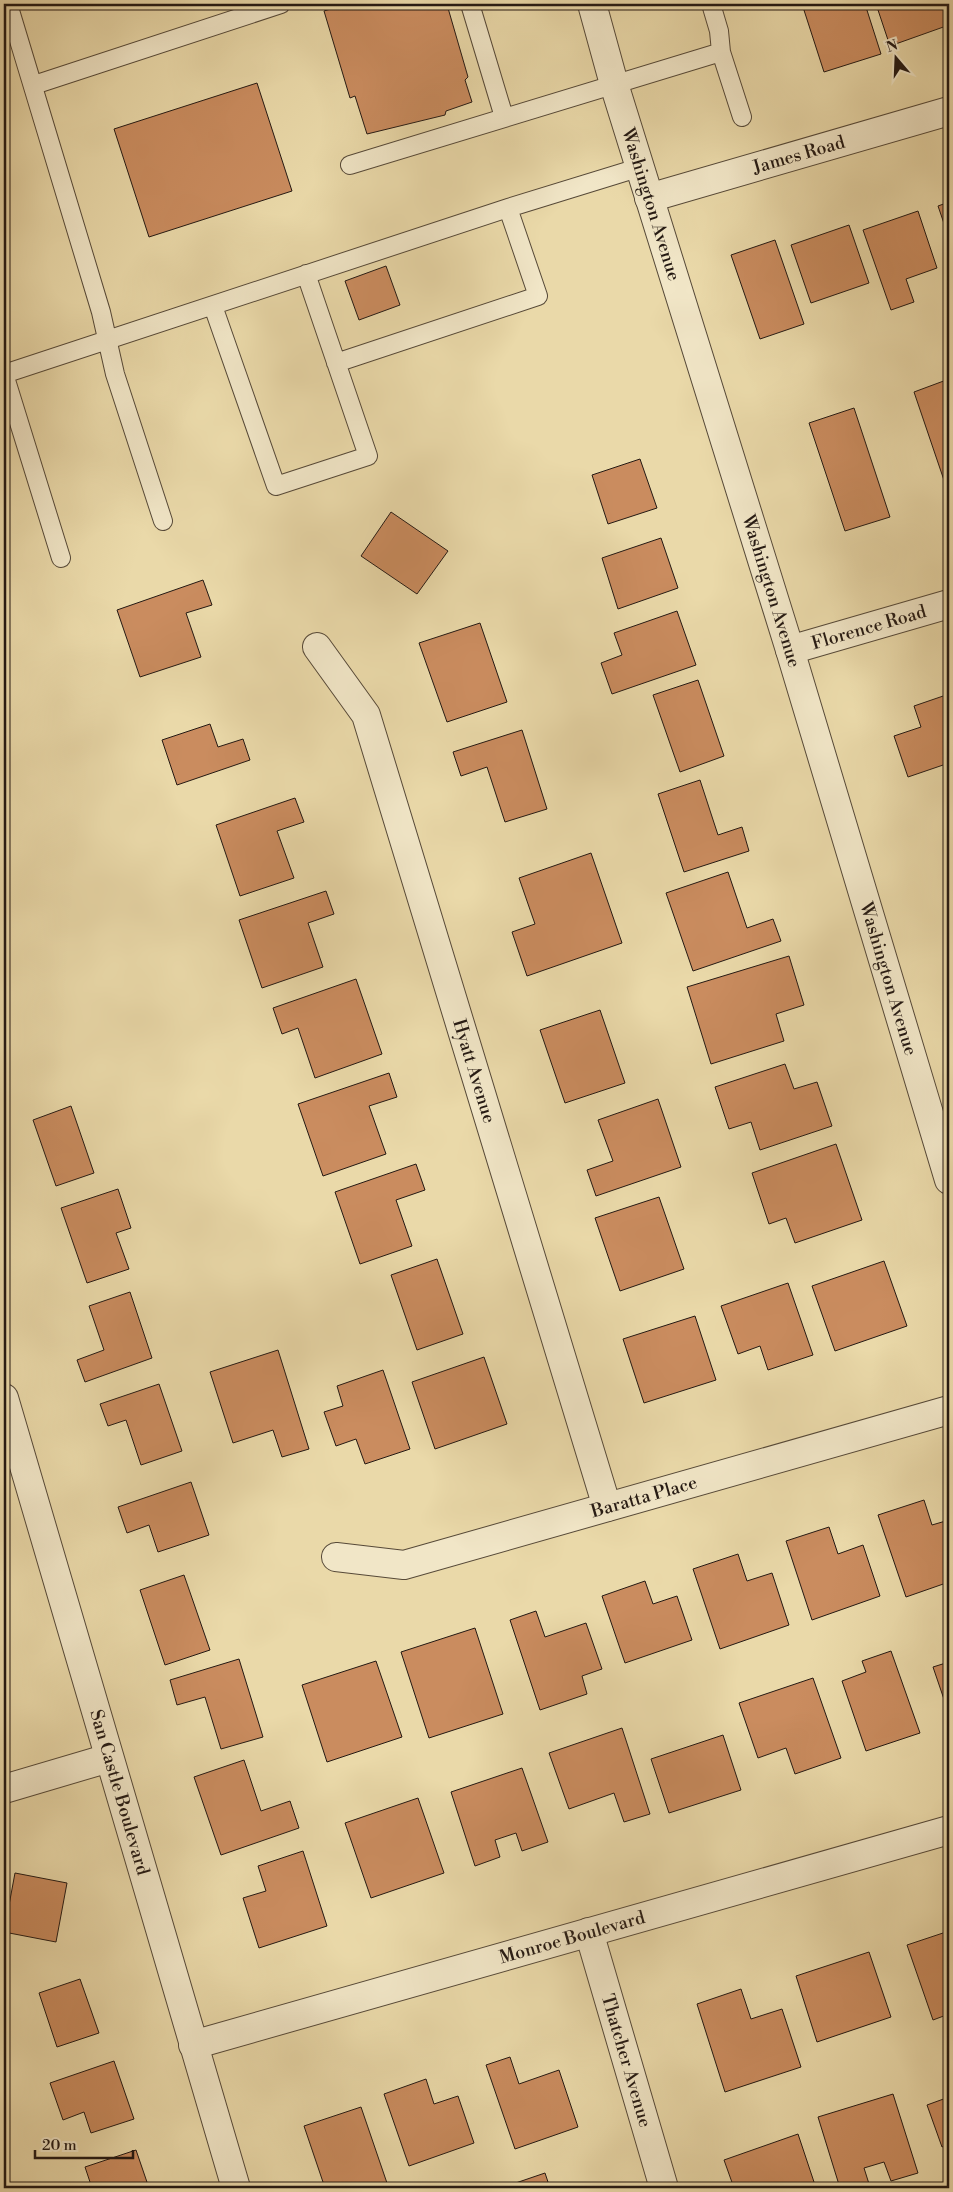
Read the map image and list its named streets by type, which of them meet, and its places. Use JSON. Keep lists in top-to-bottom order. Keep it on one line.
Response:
{"streets":{"street":["James Road","Washington Avenue","Florence Road","Hyatt Avenue","Baratta Place","San Castle Boulevard","Monroe Boulevard","Thatcher Avenue"]},"crossings":[["James Road","Washington Avenue"],["Washington Avenue","Florence Road"],["Hyatt Avenue","Baratta Place"],["San Castle Boulevard","Monroe Boulevard"],["Monroe Boulevard","Thatcher Avenue"]],"scale_bar":"20 m","north":"top"}
